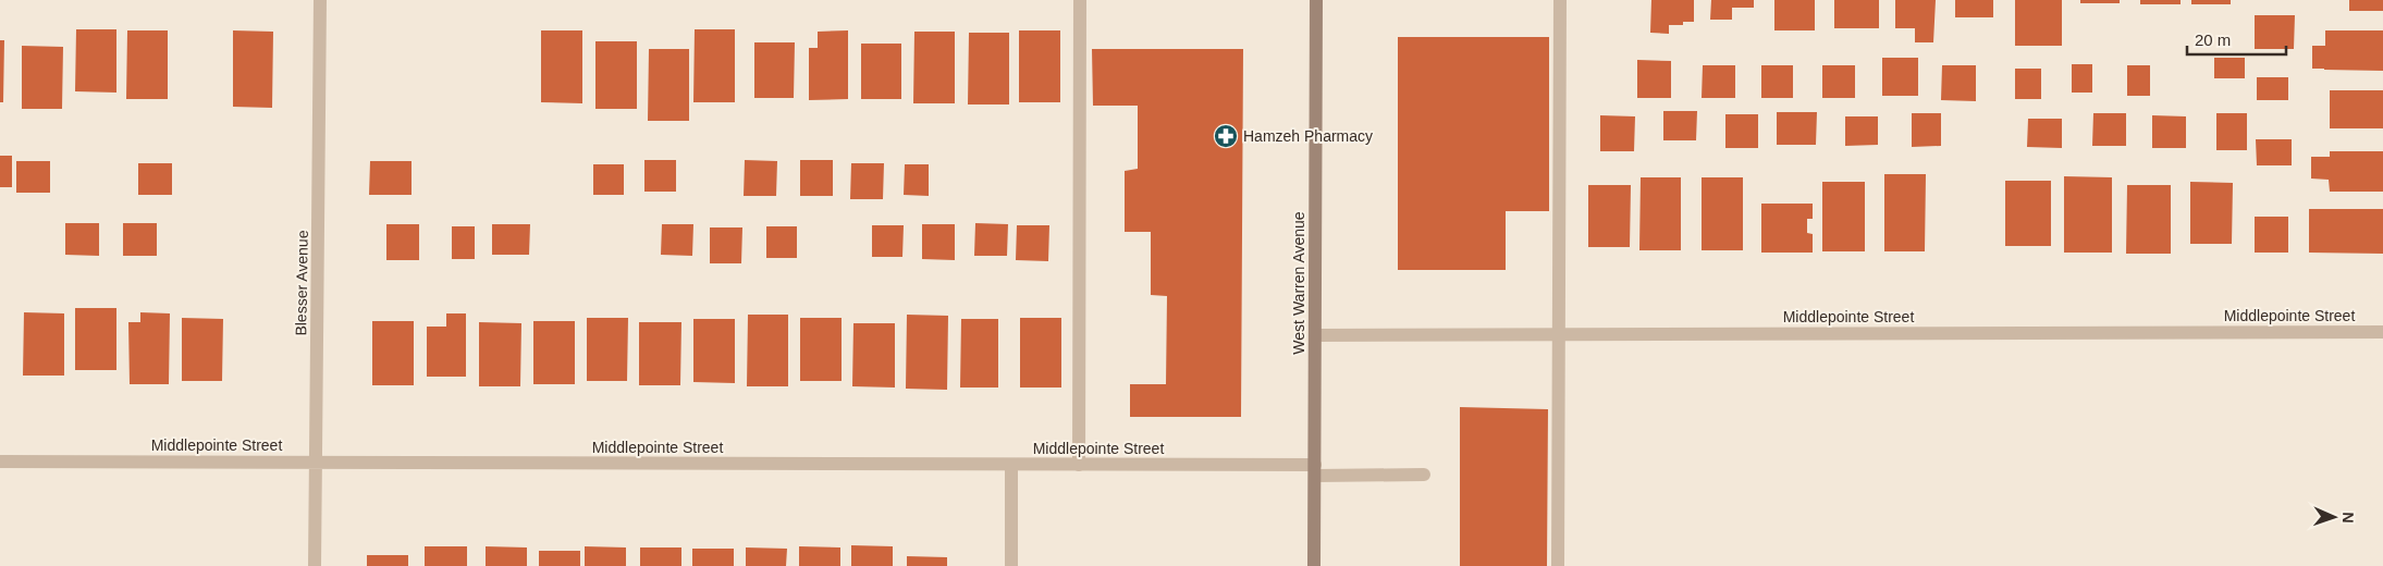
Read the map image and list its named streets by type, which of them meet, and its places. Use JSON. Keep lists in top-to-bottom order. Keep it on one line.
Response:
{"streets":{"main road":["West Warren Avenue"],"street":["Blesser Avenue","Middlepointe Street"]},"crossings":[["Blesser Avenue","Middlepointe Street"],["West Warren Avenue","Middlepointe Street"]],"places":{"pharmacy":["Hamzeh Pharmacy"]},"scale_bar":"20 m","north":"right"}
